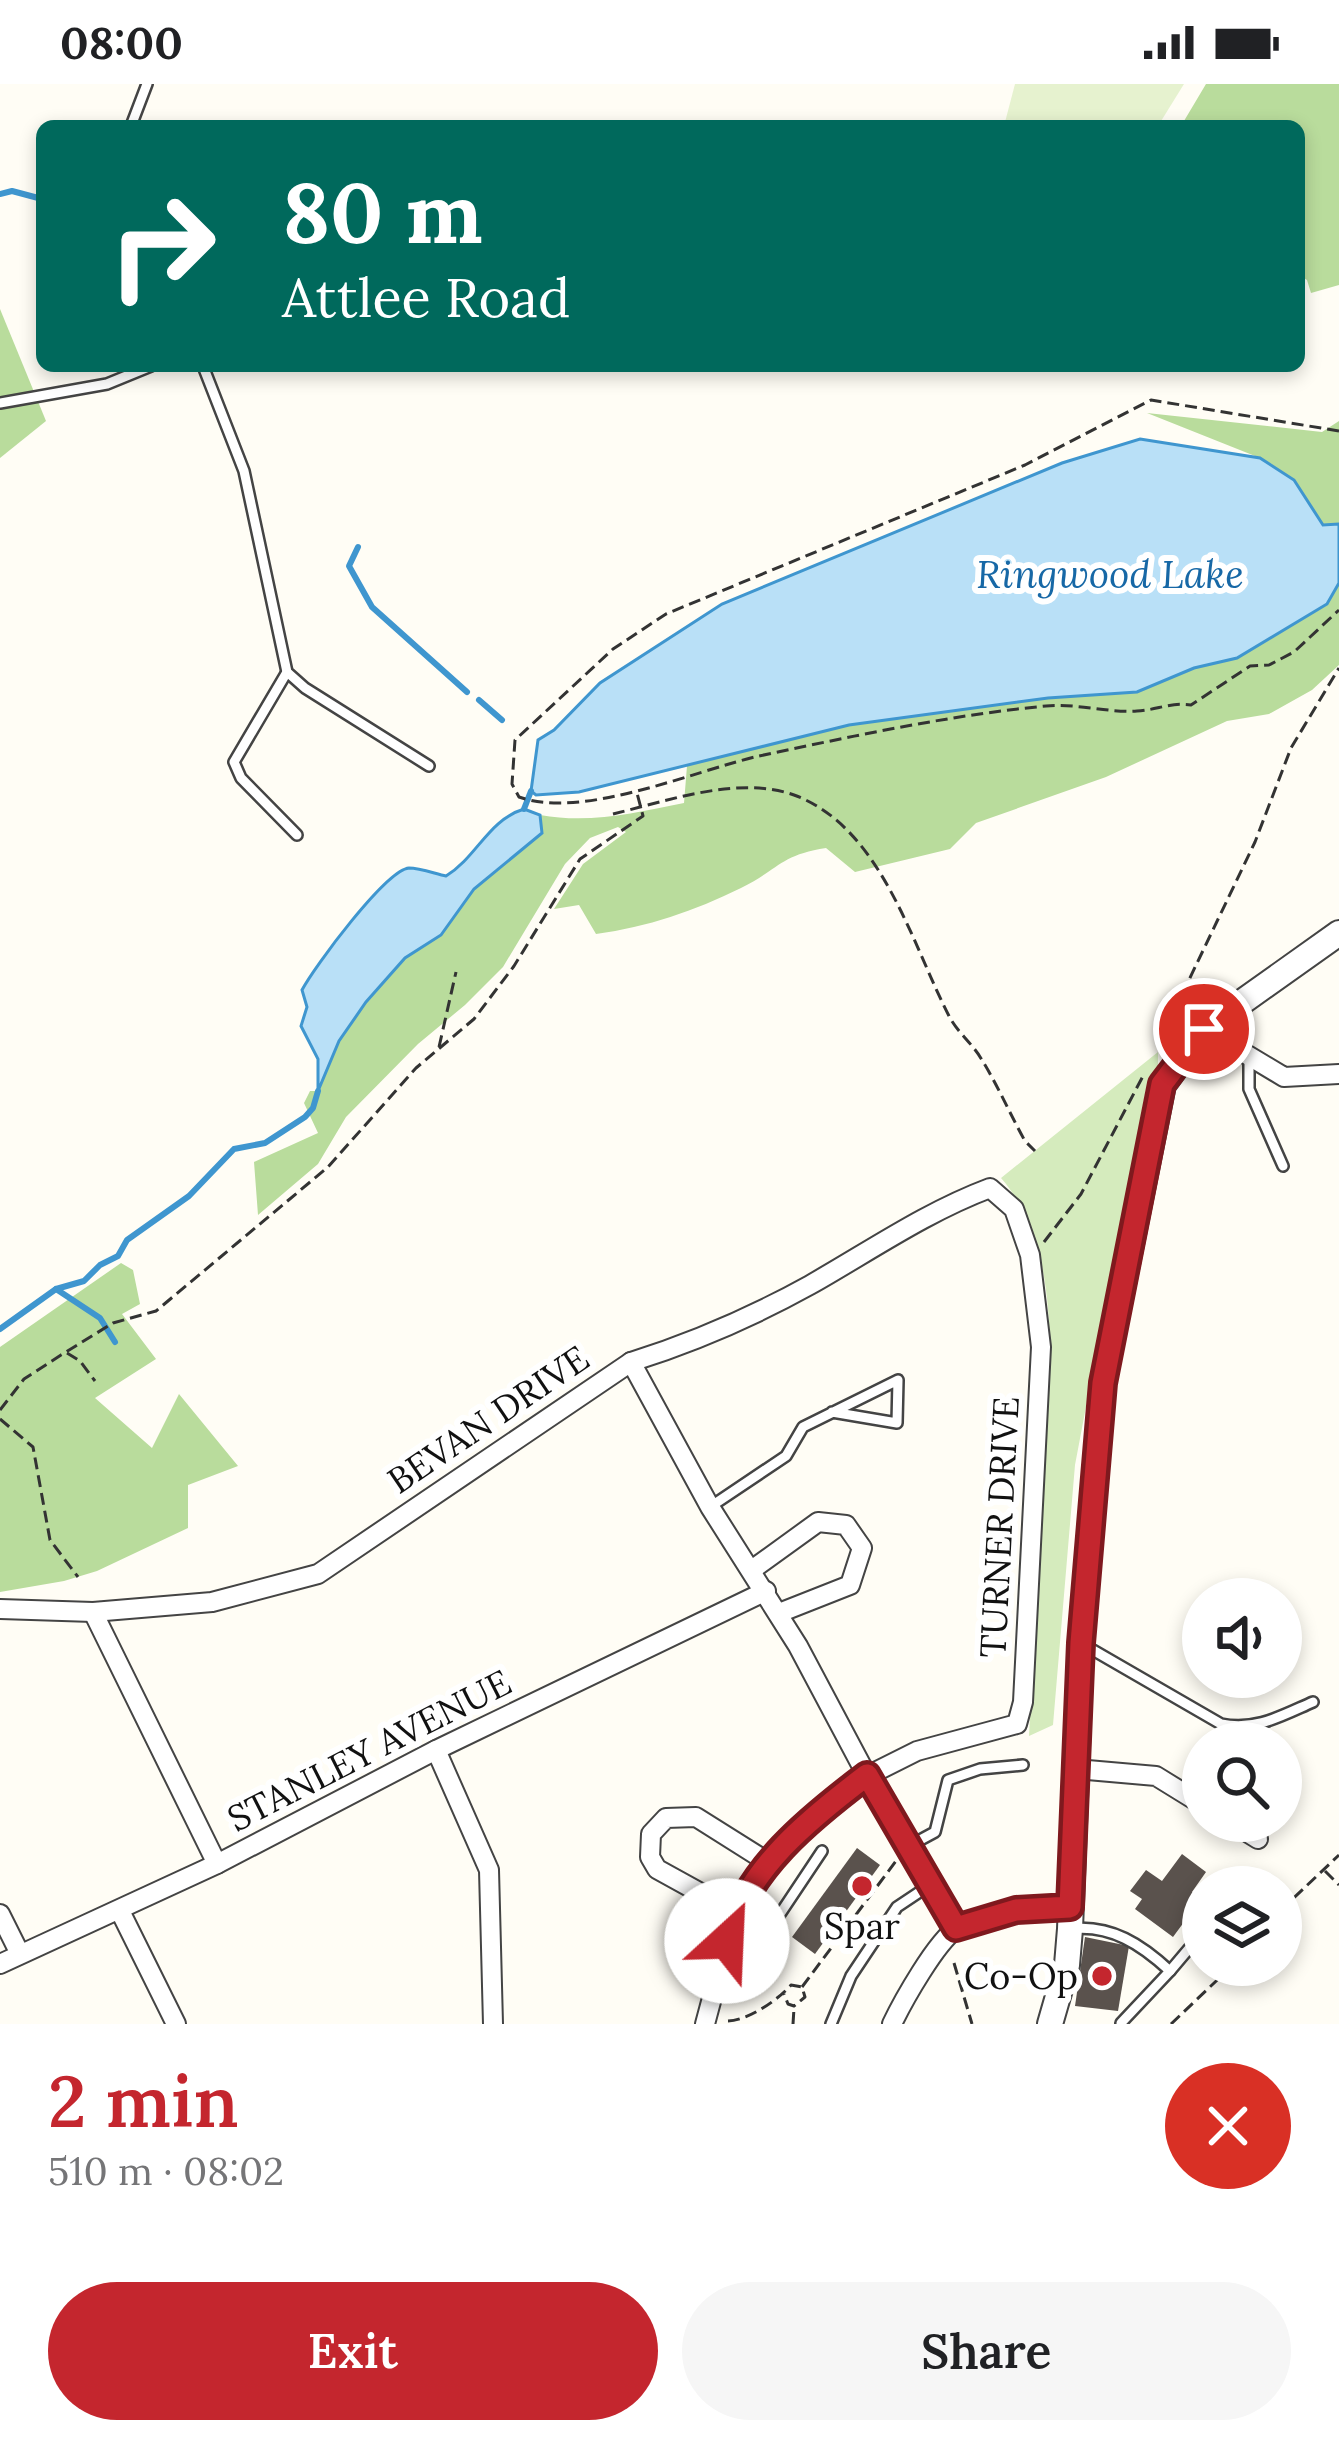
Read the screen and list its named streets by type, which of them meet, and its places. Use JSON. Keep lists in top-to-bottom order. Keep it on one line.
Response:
{"streets":{"street":["BEVAN DRIVE","TURNER DRIVE","STANLEY AVENUE"]},"crossings":[["BEVAN DRIVE","TURNER DRIVE"]],"water":["Ringwood Lake"],"places":["Spar","Co-Op"],"page":{"status":"08:00","turn":["80 m","Attlee Road"],"heading":["2 min","510 m · 08:02"],"buttons":["Exit","Share"]}}
